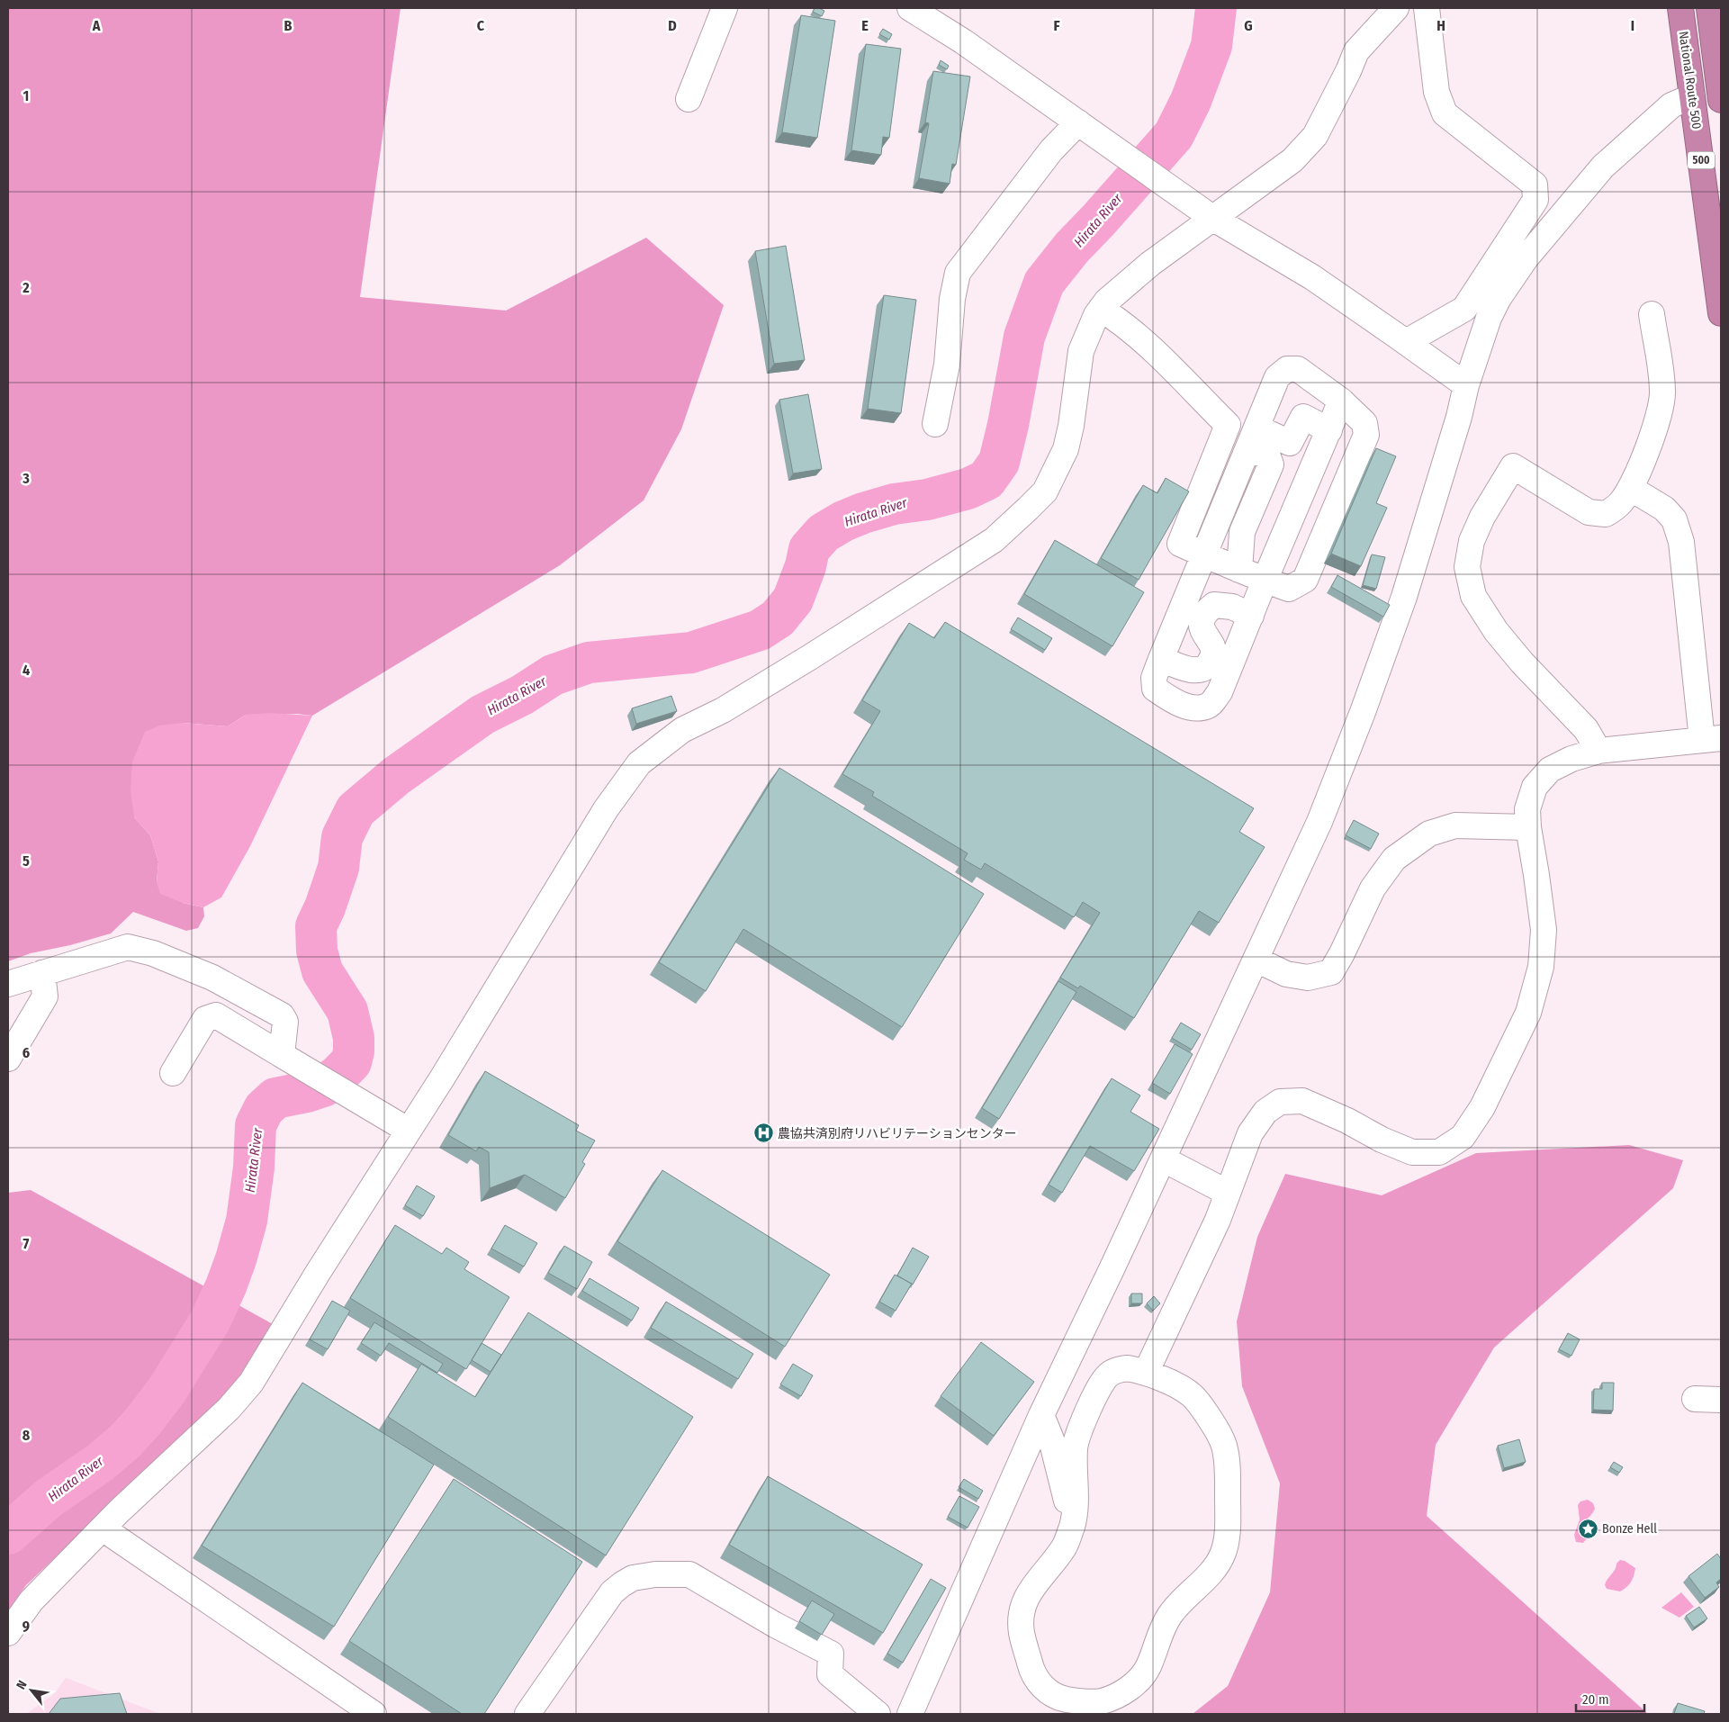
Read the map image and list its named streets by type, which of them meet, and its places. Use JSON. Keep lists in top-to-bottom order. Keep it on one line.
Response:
{"streets":{"highway":["National Route 500","500"]},"water":["Hirata River"],"places":{"hospital":["農協共済別府リハビリテーションセンター"],"place":["Bonze Hell"]},"scale_bar":"20 m","north":"top left","grid":{"columns":["A","B","C","D","E","F","G","H","I"],"rows":["1","2","3","4","5","6","7","8","9"]}}
